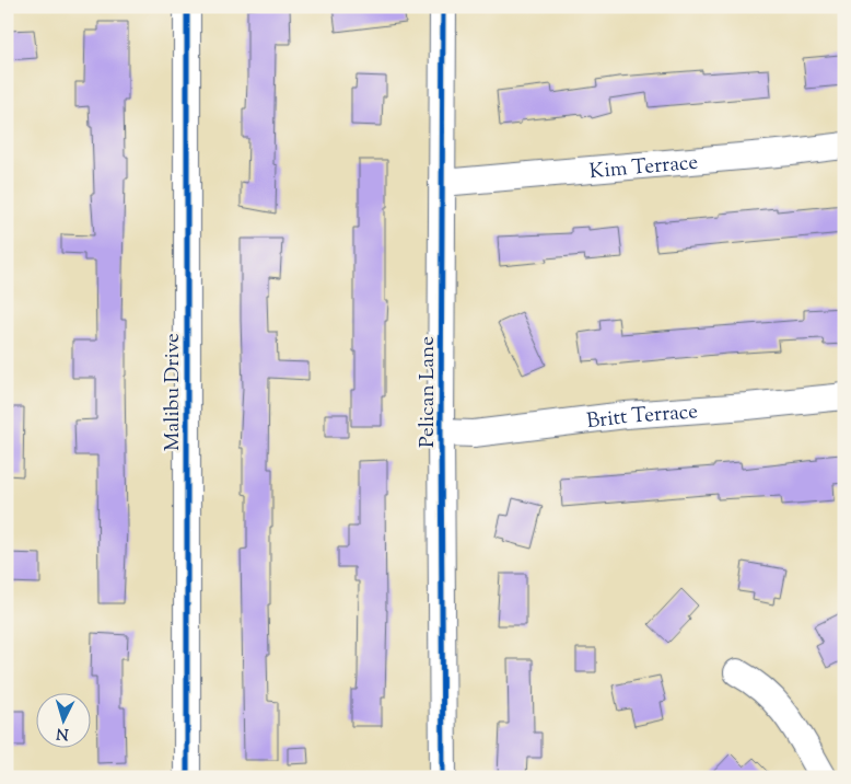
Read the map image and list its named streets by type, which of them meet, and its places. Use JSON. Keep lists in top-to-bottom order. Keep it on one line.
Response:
{"streets":{"street":["Kim Terrace","Malibu Drive","Pelican Lane","Britt Terrace"]},"crossings":[["Kim Terrace","Pelican Lane"],["Pelican Lane","Britt Terrace"]],"north":"bottom"}
